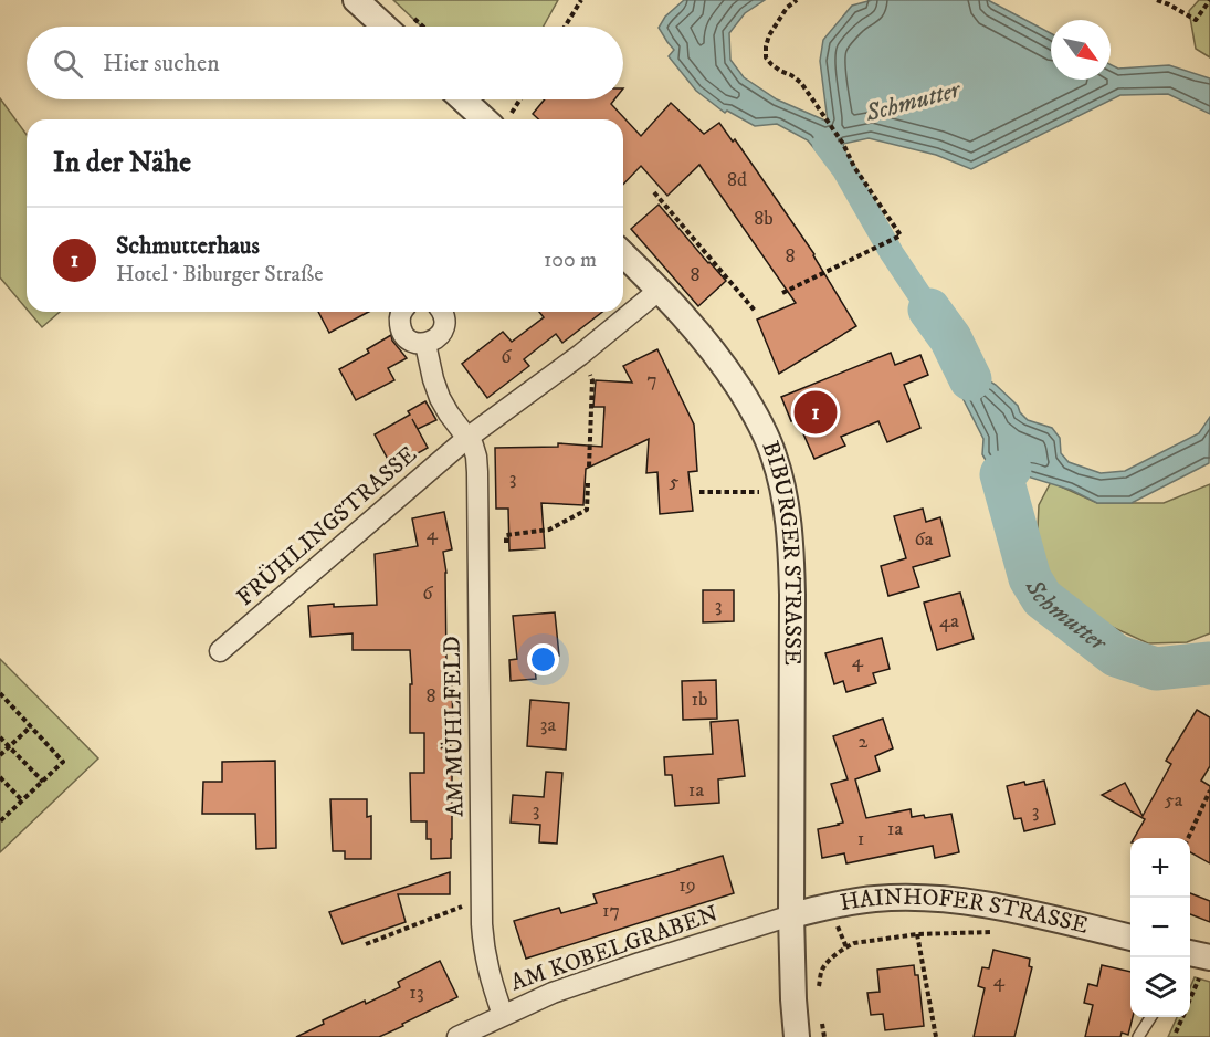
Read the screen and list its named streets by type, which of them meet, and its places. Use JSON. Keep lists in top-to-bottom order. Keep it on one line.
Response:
{"streets":{"street":["FRÜHLINGSTRASSE","BIBURGER STRASSE","AM MÜHLFELD","HAINHOFER STRASSE","AM KOBELGRABEN"]},"crossings":[["FRÜHLINGSTRASSE","BIBURGER STRASSE"],["FRÜHLINGSTRASSE","AM MÜHLFELD"],["BIBURGER STRASSE","HAINHOFER STRASSE"],["BIBURGER STRASSE","AM KOBELGRABEN"],["AM MÜHLFELD","AM KOBELGRABEN"],["HAINHOFER STRASSE","AM KOBELGRABEN"]],"water":["Schmutter"],"house_numbers":["8d","8b","8","8","6","7","3","5","4","6a","6","3","4a","4","8","1b","3a","2","1a","5a","3","3","1a","1","19","17","4","13"],"north":"bottom right","page":{"search":"Hier suchen","heading":"In der Nähe","list":[{"mark":"1","name":"Schmutterhaus","note":"Hotel · Biburger Straße","value":"100 m"}],"pins":"1","map_buttons":["+","−"]}}
